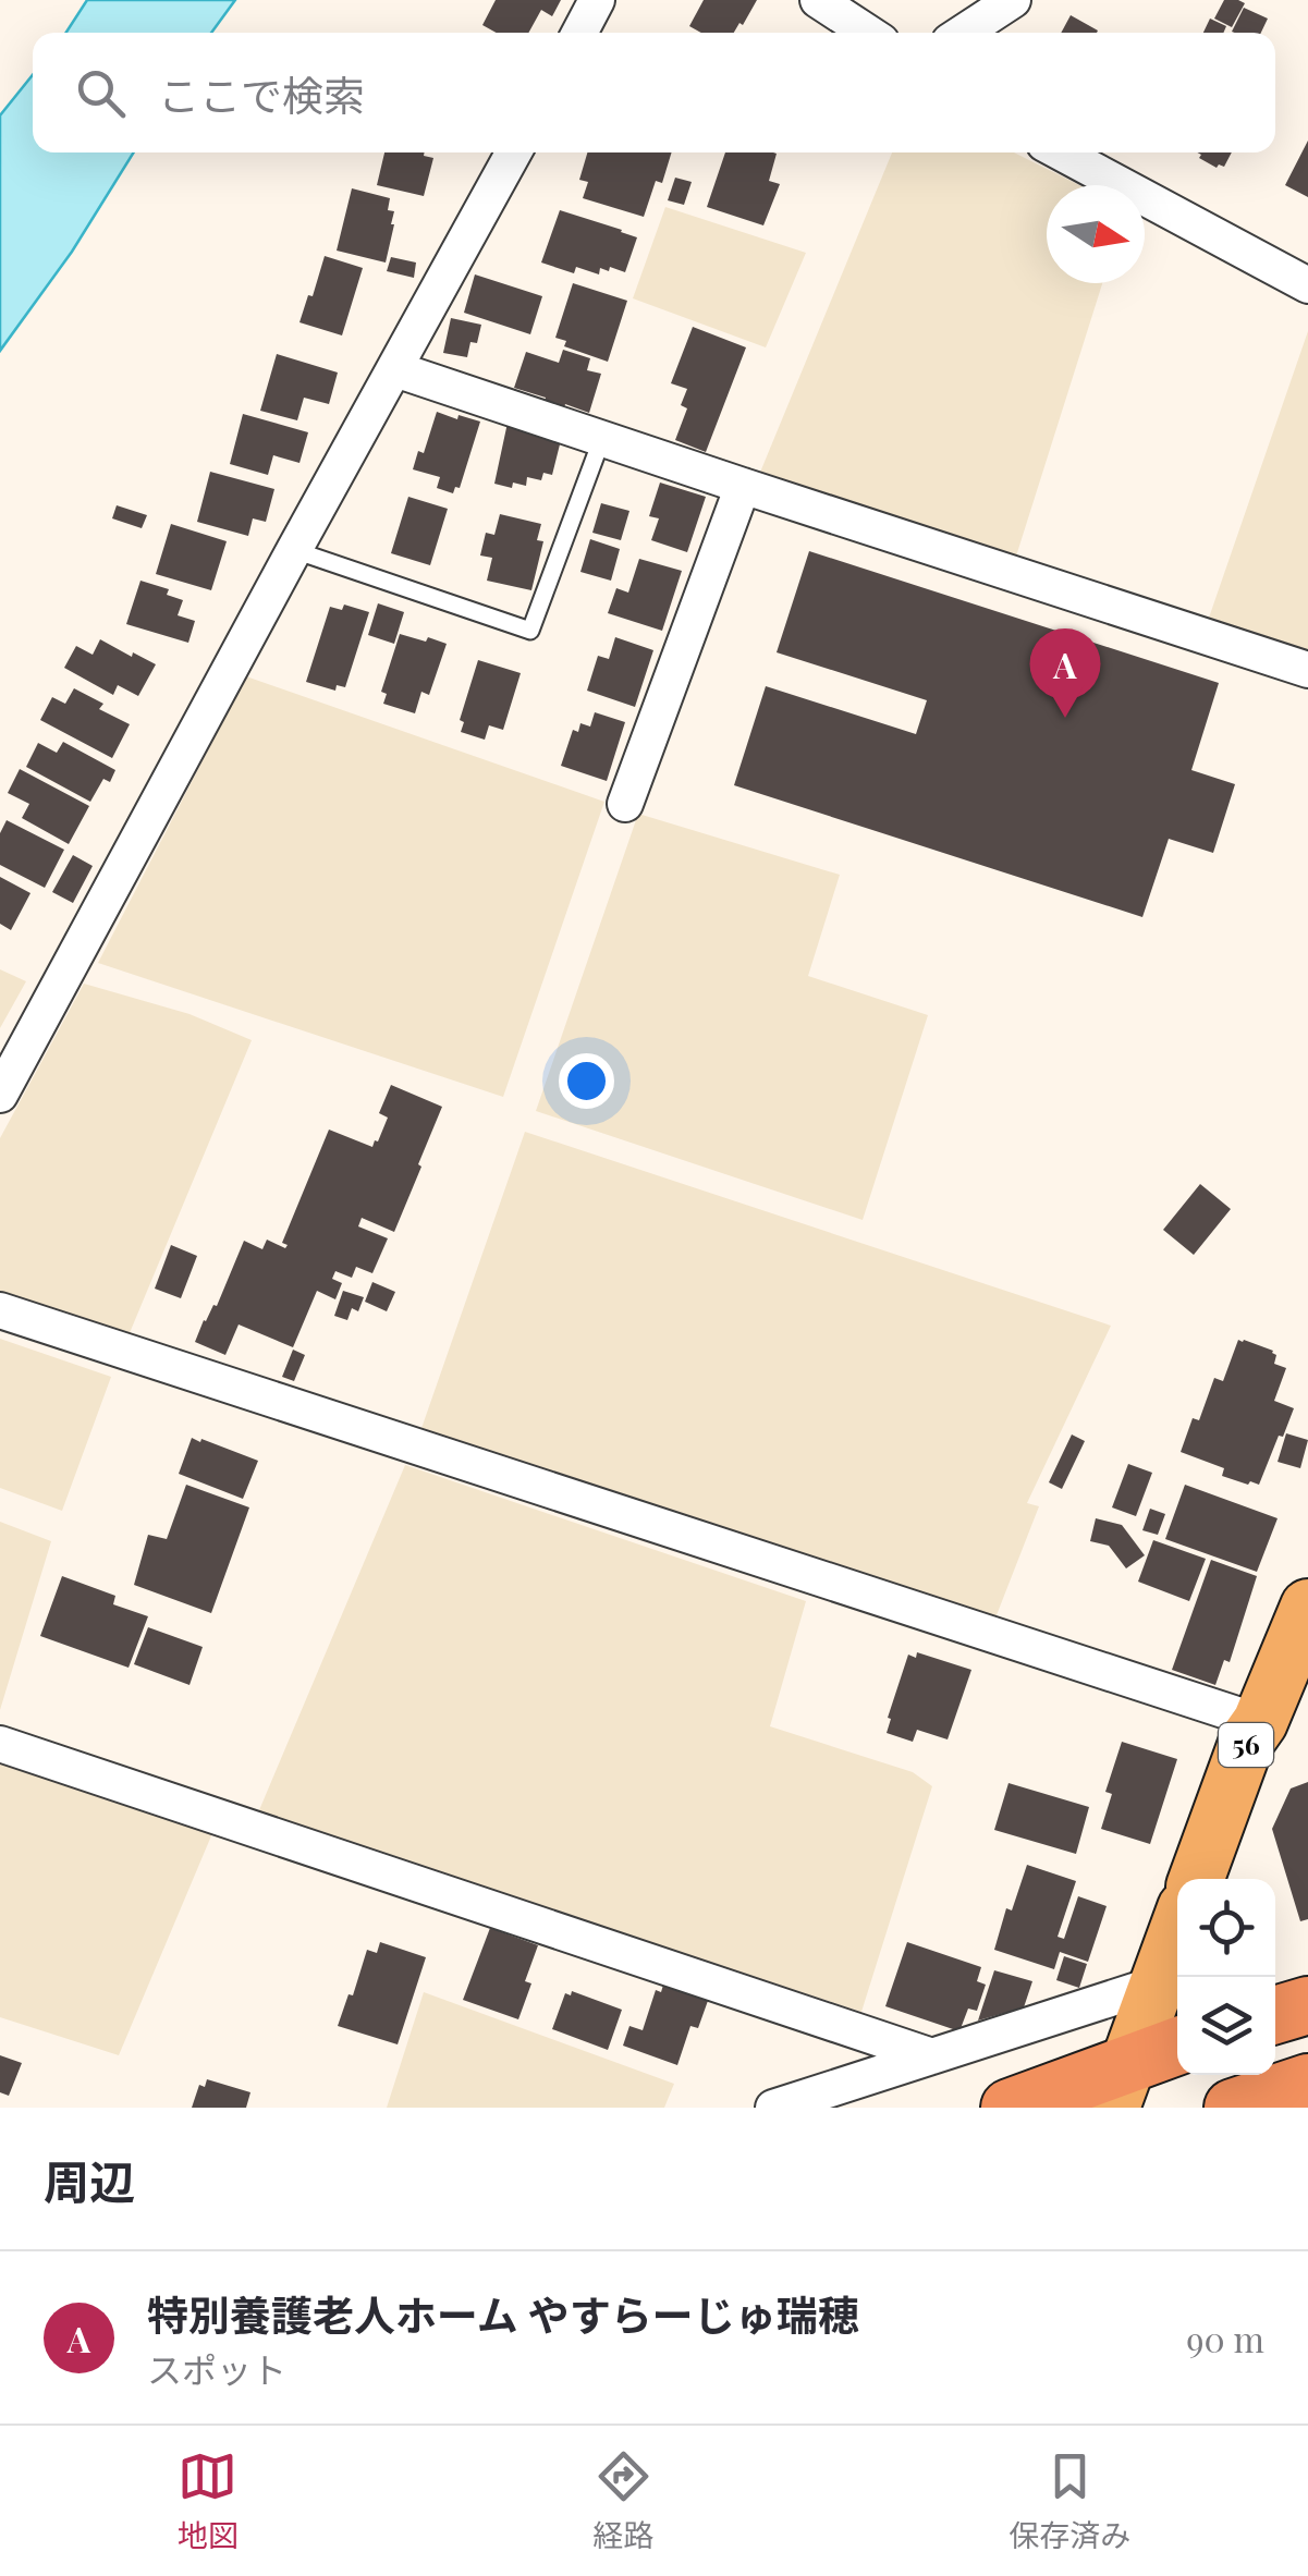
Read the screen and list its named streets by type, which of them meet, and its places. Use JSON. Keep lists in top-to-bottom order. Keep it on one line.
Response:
{"streets":{"main road":["56"]},"north":"right","page":{"search":"ここで検索","pins":"A","heading":"周辺","list":[{"mark":"A","name":"特別養護老人ホーム やすらーじゅ瑞穂","note":"スポット","value":"90 m"}],"nav":["地図","経路","保存済み"]}}
